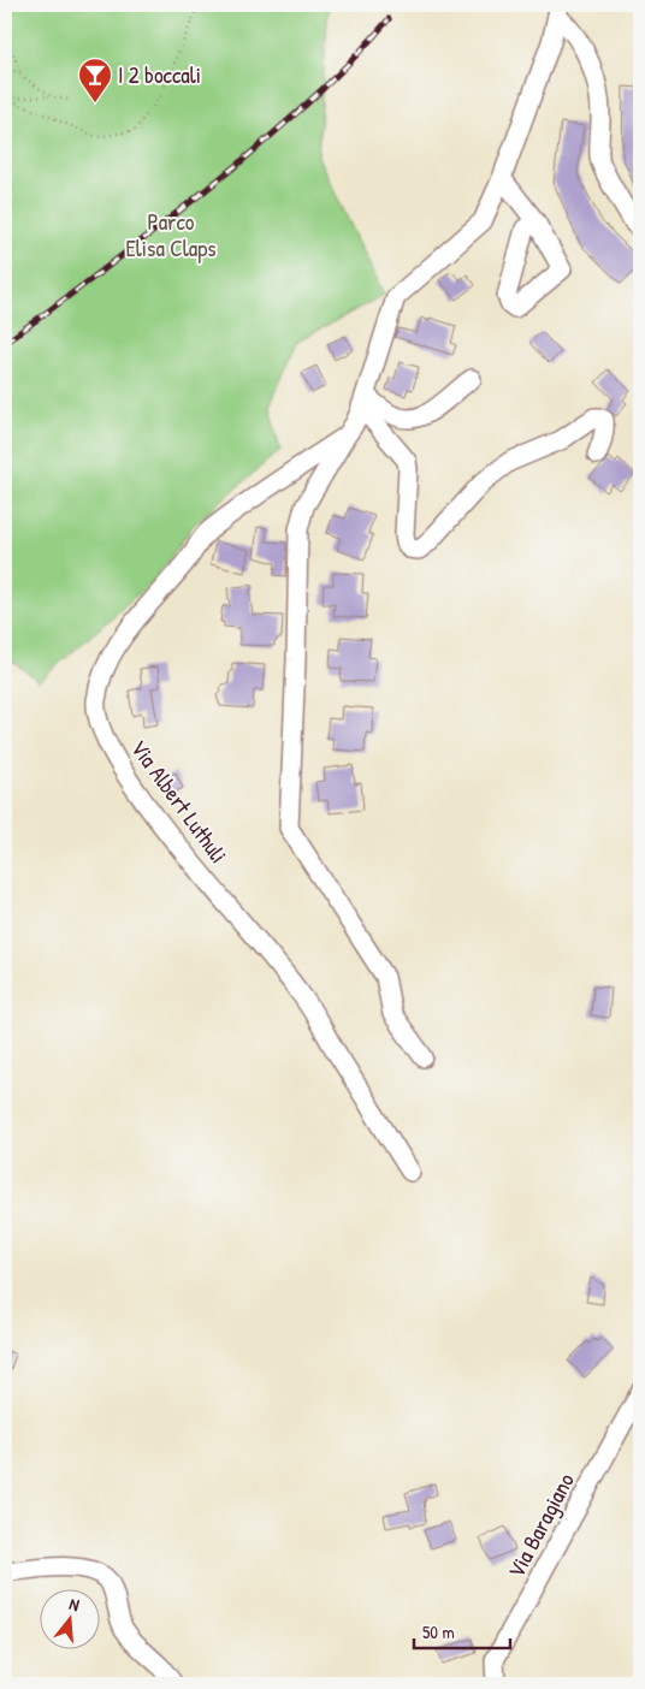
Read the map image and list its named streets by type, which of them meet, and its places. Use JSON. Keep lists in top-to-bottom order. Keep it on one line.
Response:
{"streets":{"street":["Via Albert Luthuli","Via Baragiano"]},"parks":["Parco Elisa Claps"],"places":{"bar":["I 2 boccali"]},"scale_bar":"50 m","north":"top"}
